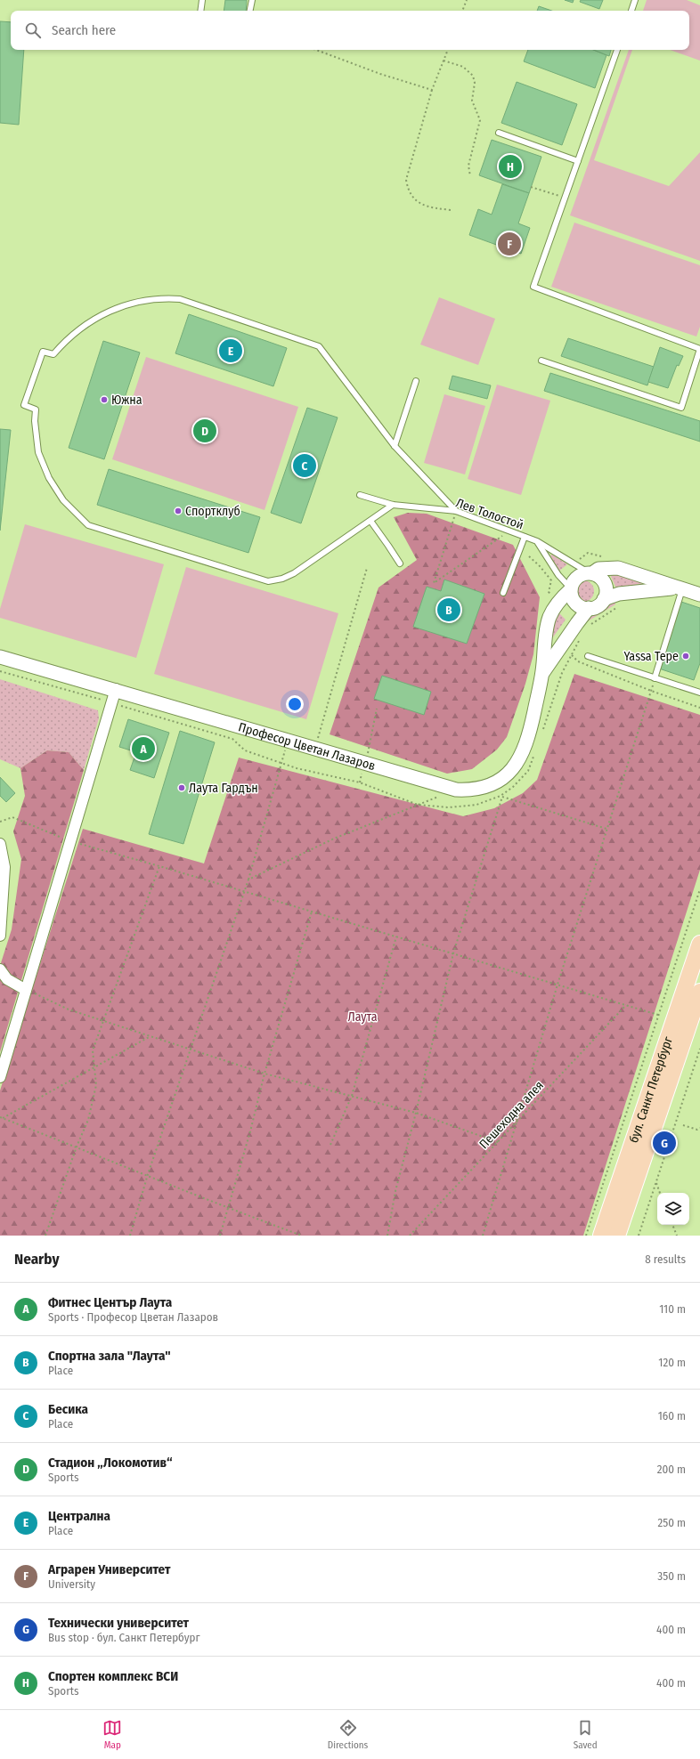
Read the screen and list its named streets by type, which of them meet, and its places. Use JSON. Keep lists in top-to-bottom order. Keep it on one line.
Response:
{"streets":{"main road":["бул. Санкт Петербург"],"street":["Професор Цветан Лазаров"],"lane":["Лев Толостой"],"path":["Пешеходна алея"]},"crossings":[["Лев Толостой","Професор Цветан Лазаров"]],"parks":["Лаута"],"places":["Южна","Спортклуб","Yassa Tepe","Лаута Гардън"],"page":{"search":"Search here","pins":["H","F","E","D","C","B","A","G"],"heading":["Nearby","8 results"],"list":[{"mark":"A","name":"Фитнес Център Лаута","note":"Sports · Професор Цветан Лазаров","value":"110 m"},{"mark":"B","name":"Спортна зала \"Лаута\"","note":"Place","value":"120 m"},{"mark":"C","name":"Бесика","note":"Place","value":"160 m"},{"mark":"D","name":"Стадион „Локомотив“","note":"Sports","value":"200 m"},{"mark":"E","name":"Централна","note":"Place","value":"250 m"},{"mark":"F","name":"Аграрен Университет","note":"University","value":"350 m"},{"mark":"G","name":"Технически университет","note":"Bus stop · бул. Санкт Петербург","value":"400 m"},{"mark":"H","name":"Спортен комплекс ВСИ","note":"Sports","value":"400 m"}],"nav":["Map","Directions","Saved"]}}
